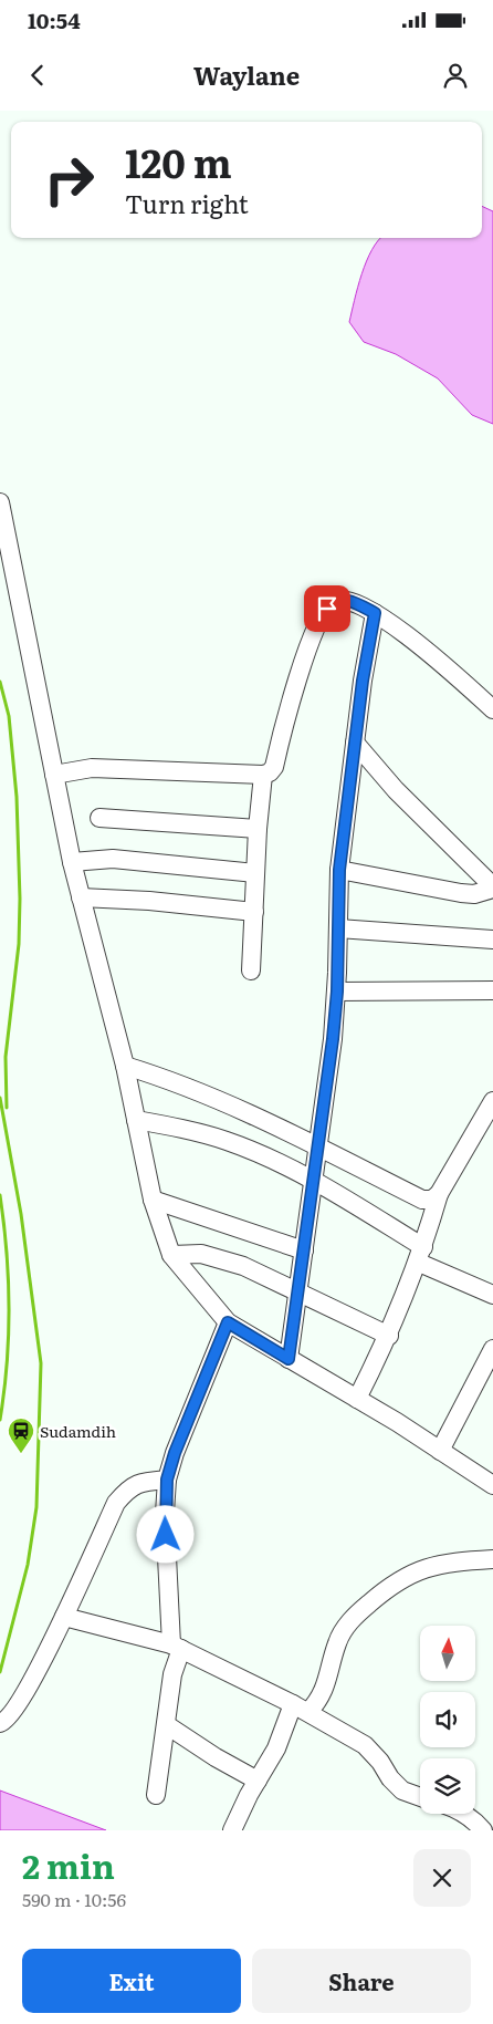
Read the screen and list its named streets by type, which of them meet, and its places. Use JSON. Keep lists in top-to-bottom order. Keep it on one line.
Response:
{"places":{"station":["Sudamdih"]},"north":"top","page":{"status":"10:54","header":"Waylane","turn":["120 m","Turn right"],"heading":["2 min","590 m · 10:56"],"buttons":["Exit","Share"]}}
